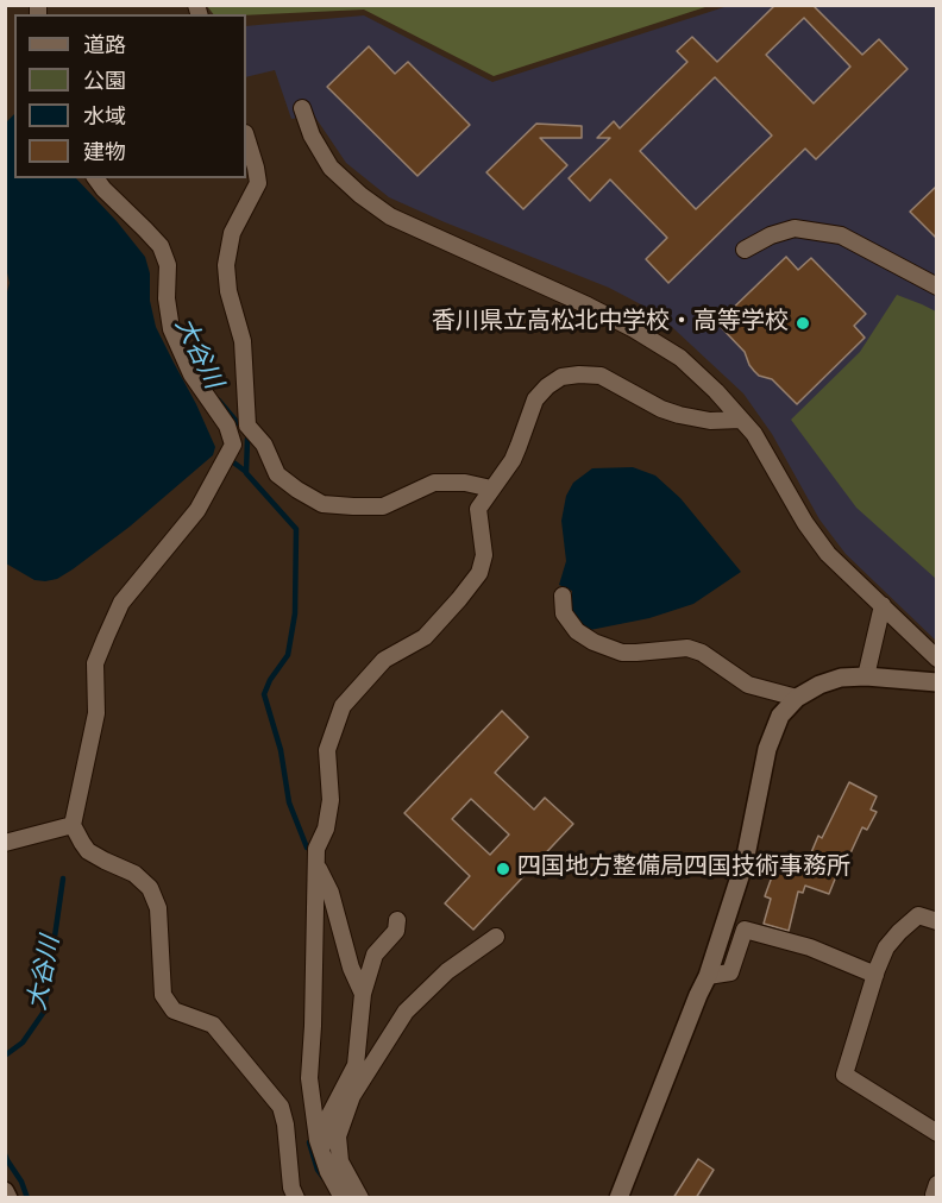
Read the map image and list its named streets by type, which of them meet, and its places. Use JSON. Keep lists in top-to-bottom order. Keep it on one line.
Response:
{"water":["大谷川"],"places":["香川県立高松北中学校・高等学校","四国地方整備局四国技術事務所"],"legend":["道路","公園","水域","建物"]}
